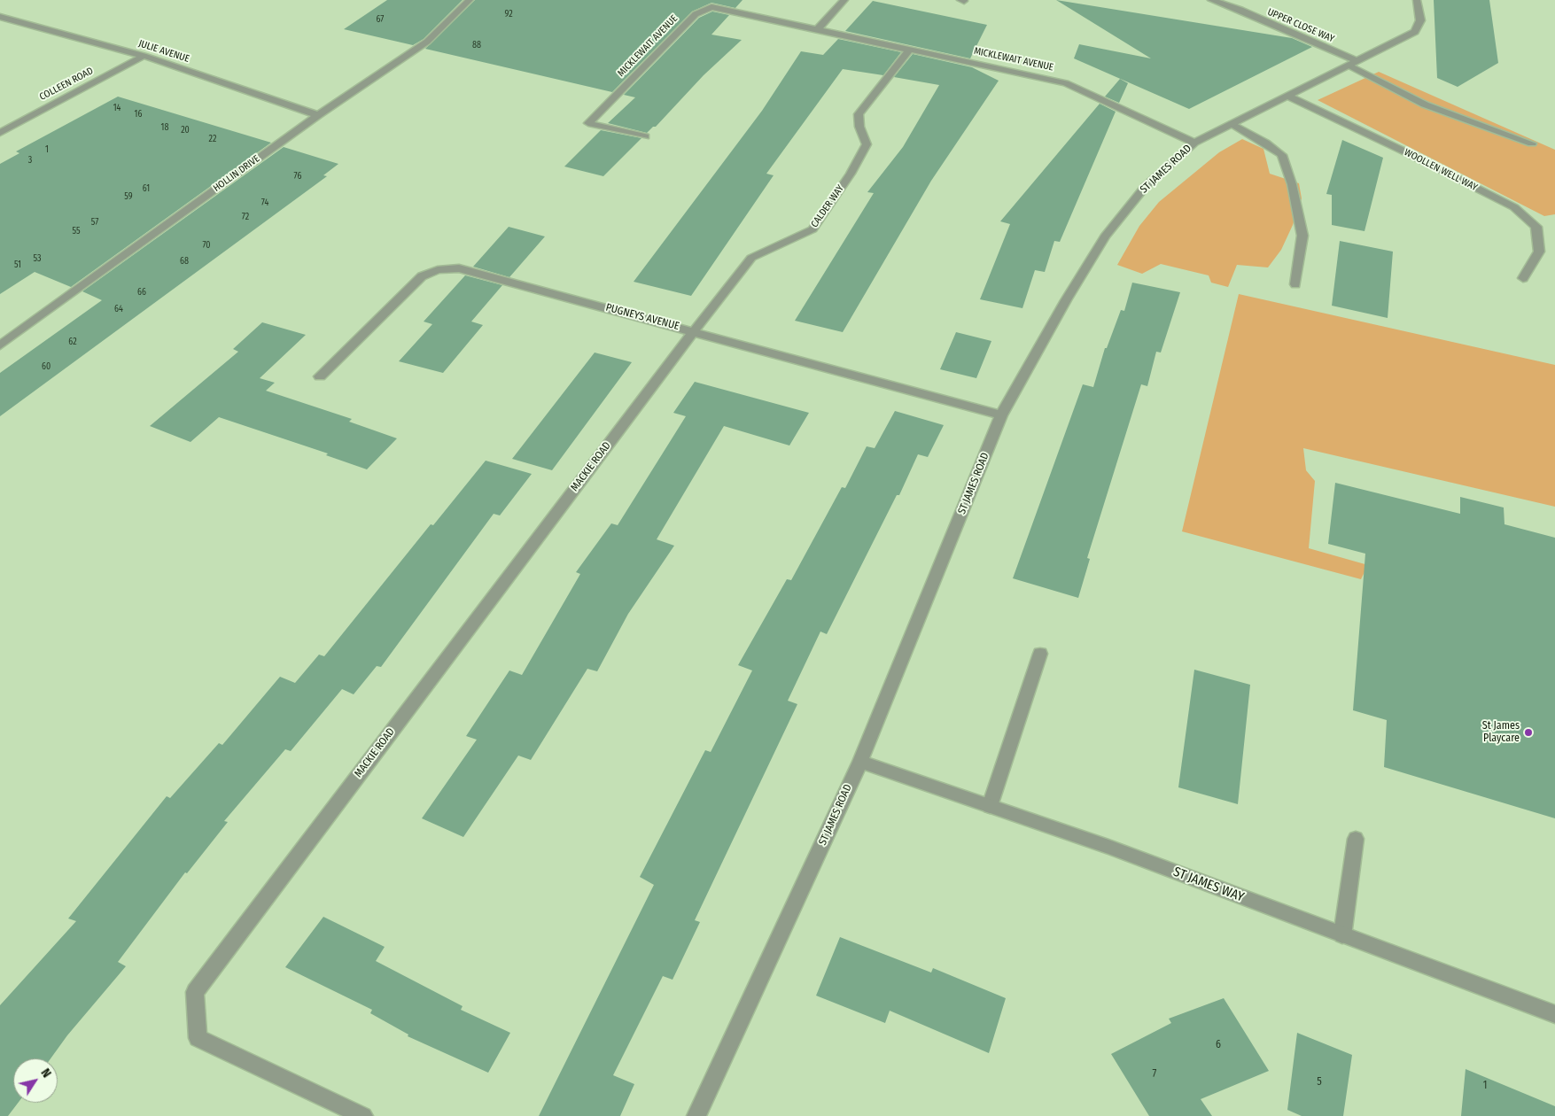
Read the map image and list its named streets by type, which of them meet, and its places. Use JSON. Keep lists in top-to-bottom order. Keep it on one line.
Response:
{"streets":{"street":["UPPER CLOSE WAY","MICKLEWAIT AVENUE","JULIE AVENUE","COLLEEN ROAD","ST JAMES ROAD","WOOLLEN WELL WAY","HOLLIN DRIVE","CALDER WAY","PUGNEYS AVENUE","MACKIE ROAD","ST JAMES WAY"]},"crossings":[["UPPER CLOSE WAY","ST JAMES ROAD"],["MICKLEWAIT AVENUE","ST JAMES ROAD"],["MICKLEWAIT AVENUE","CALDER WAY"],["JULIE AVENUE","COLLEEN ROAD"],["JULIE AVENUE","HOLLIN DRIVE"],["ST JAMES ROAD","WOOLLEN WELL WAY"],["ST JAMES ROAD","PUGNEYS AVENUE"],["ST JAMES ROAD","ST JAMES WAY"],["CALDER WAY","PUGNEYS AVENUE"],["CALDER WAY","MACKIE ROAD"],["PUGNEYS AVENUE","MACKIE ROAD"]],"places":["St James Playcare"],"house_numbers":["92","67","88","14","16","18","20","22","1","3","76","61","59","74","72","57","55","70","53","68","51","66","64","62","60","6","7","5","1"],"north":"top right"}
